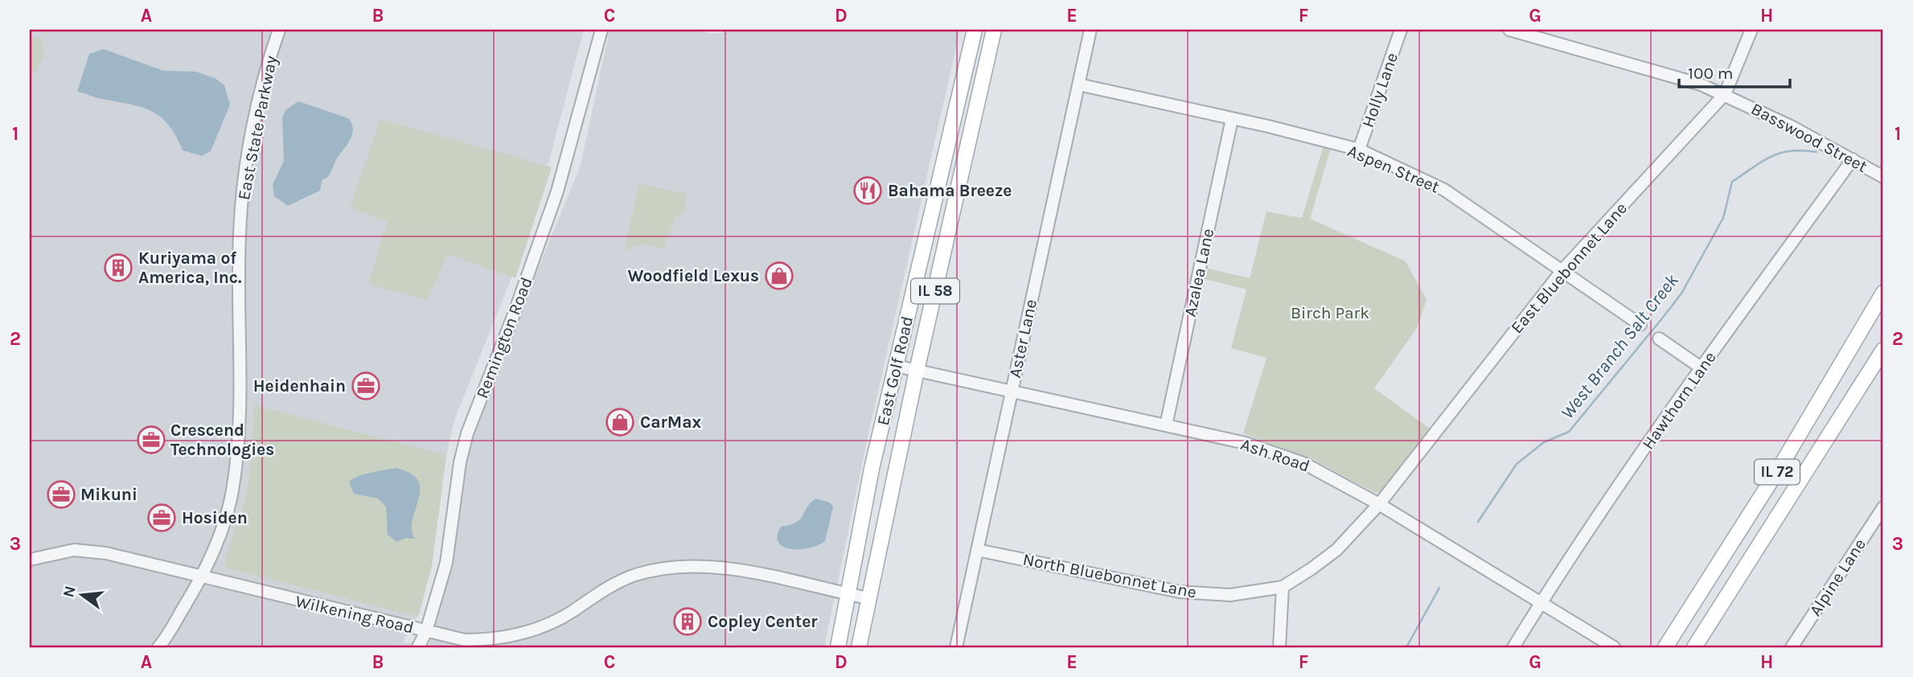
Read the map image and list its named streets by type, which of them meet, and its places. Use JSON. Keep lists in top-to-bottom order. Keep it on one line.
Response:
{"streets":{"main road":["IL 58","East Golf Road","IL 72"],"street":["Holly Lane","East State Parkway","Basswood Street","Aspen Street","East Bluebonnet Lane","Azalea Lane","Remington Road","Aster Lane","Hawthorn Lane","Ash Road","North Bluebonnet Lane","Alpine Lane","Wilkening Road"]},"crossings":[["Holly Lane","Aspen Street"],["East State Parkway","Wilkening Road"],["Basswood Street","East Bluebonnet Lane"],["Basswood Street","Hawthorn Lane"],["Aspen Street","East Bluebonnet Lane"],["Aspen Street","Azalea Lane"],["Aspen Street","Aster Lane"],["East Bluebonnet Lane","Ash Road"],["East Bluebonnet Lane","North Bluebonnet Lane"],["Azalea Lane","Ash Road"],["Remington Road","Wilkening Road"],["Aster Lane","Ash Road"],["Aster Lane","North Bluebonnet Lane"],["East Golf Road","Ash Road"],["East Golf Road","Wilkening Road"],["Hawthorn Lane","Ash Road"],["Ash Road","North Bluebonnet Lane"]],"water":["West Branch Salt Creek"],"parks":["Birch Park"],"places":{"restaurant":["Bahama Breeze"],"building":["Kuriyama of America, Inc.","Copley Center"],"shop":["Woodfield Lexus","CarMax"],"office":["Heidenhain","Crescend Technologies","Mikuni","Hosiden"]},"scale_bar":"100 m","north":"left","grid":{"columns":["A","B","C","D","E","F","G","H"],"rows":["1","2","3"]}}
